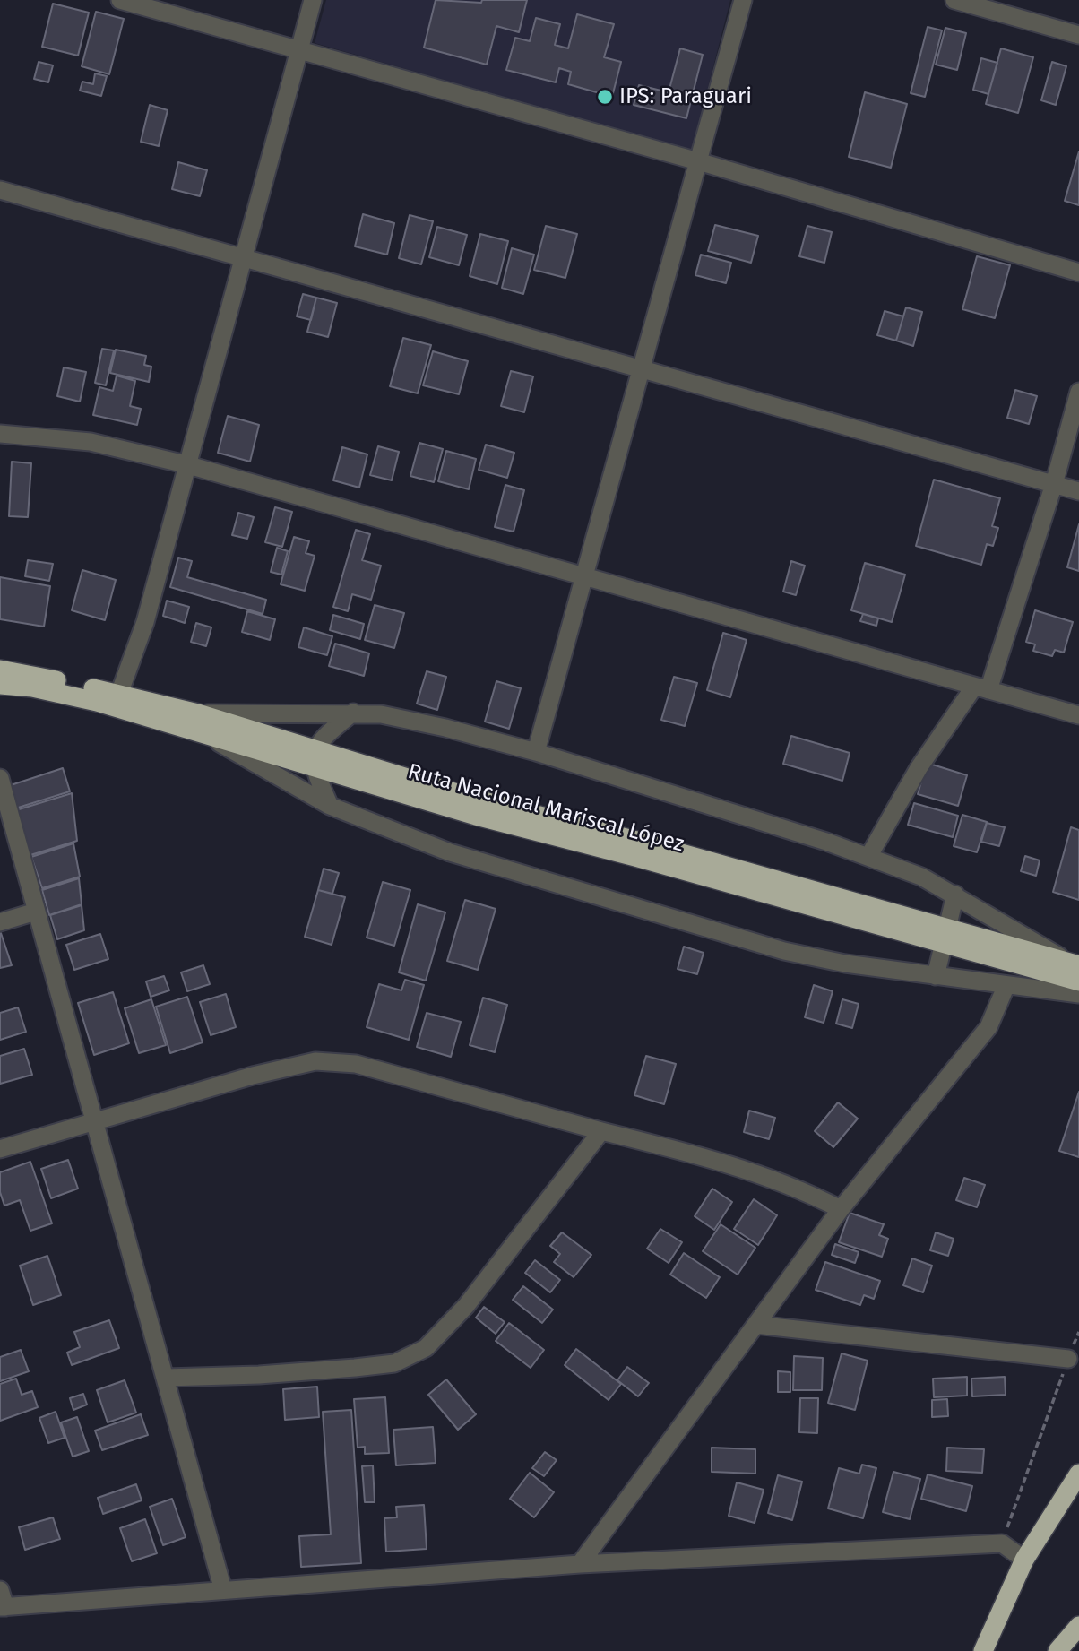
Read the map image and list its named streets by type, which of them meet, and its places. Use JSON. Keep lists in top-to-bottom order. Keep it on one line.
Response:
{"streets":{"highway":["Ruta Nacional Mariscal López"]},"places":["IPS: Paraguari"]}
